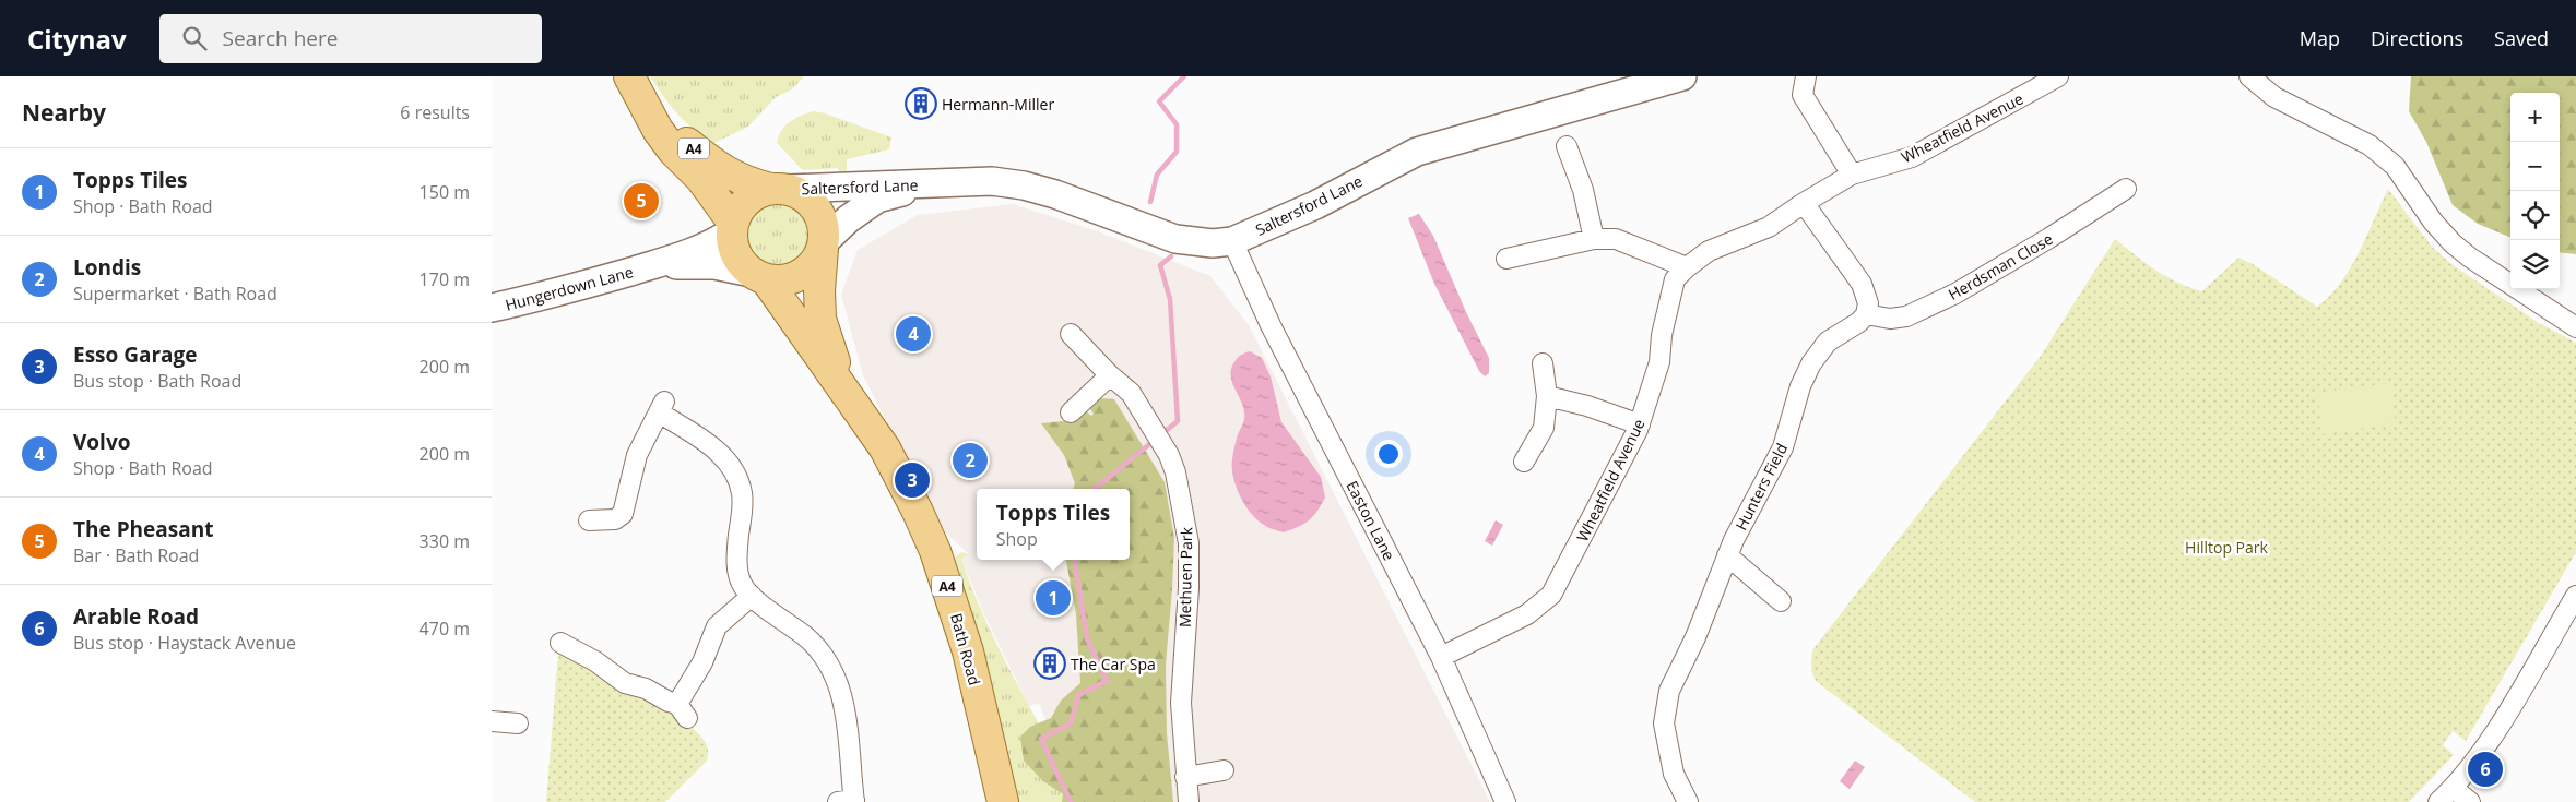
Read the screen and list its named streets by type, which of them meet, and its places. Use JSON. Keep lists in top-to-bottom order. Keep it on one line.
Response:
{"streets":{"main road":["A4","Saltersford Lane","Hungerdown Lane","Bath Road"],"street":["Wheatfield Avenue","Herdsman Close","Hunters Field","Easton Lane","Methuen Park"]},"crossings":[["Wheatfield Avenue","Easton Lane"],["A4","Saltersford Lane"],["A4","Hungerdown Lane"],["A4","Bath Road"],["Saltersford Lane","Hungerdown Lane"],["Saltersford Lane","Easton Lane"],["Saltersford Lane","Bath Road"],["Herdsman Close","Hunters Field"],["Hungerdown Lane","Bath Road"]],"parks":["Hilltop Park"],"places":{"building":["Hermann-Miller","The Car Spa"]},"page":{"header":"Citynav","search":"Search here","nav":["Map","Directions","Saved"],"heading":["Nearby","6 results"],"map_buttons":["+","−"],"list":[{"mark":"1","name":"Topps Tiles","note":"Shop · Bath Road","value":"150 m"},{"mark":"2","name":"Londis","note":"Supermarket · Bath Road","value":"170 m"},{"mark":"3","name":"Esso Garage","note":"Bus stop · Bath Road","value":"200 m"},{"mark":"4","name":"Volvo","note":"Shop · Bath Road","value":"200 m"},{"mark":"5","name":"The Pheasant","note":"Bar · Bath Road","value":"330 m"},{"mark":"6","name":"Arable Road","note":"Bus stop · Haystack Avenue","value":"470 m"}],"pins":["5","4","2","3","1","6"],"popup":["Topps Tiles","Shop"]}}
